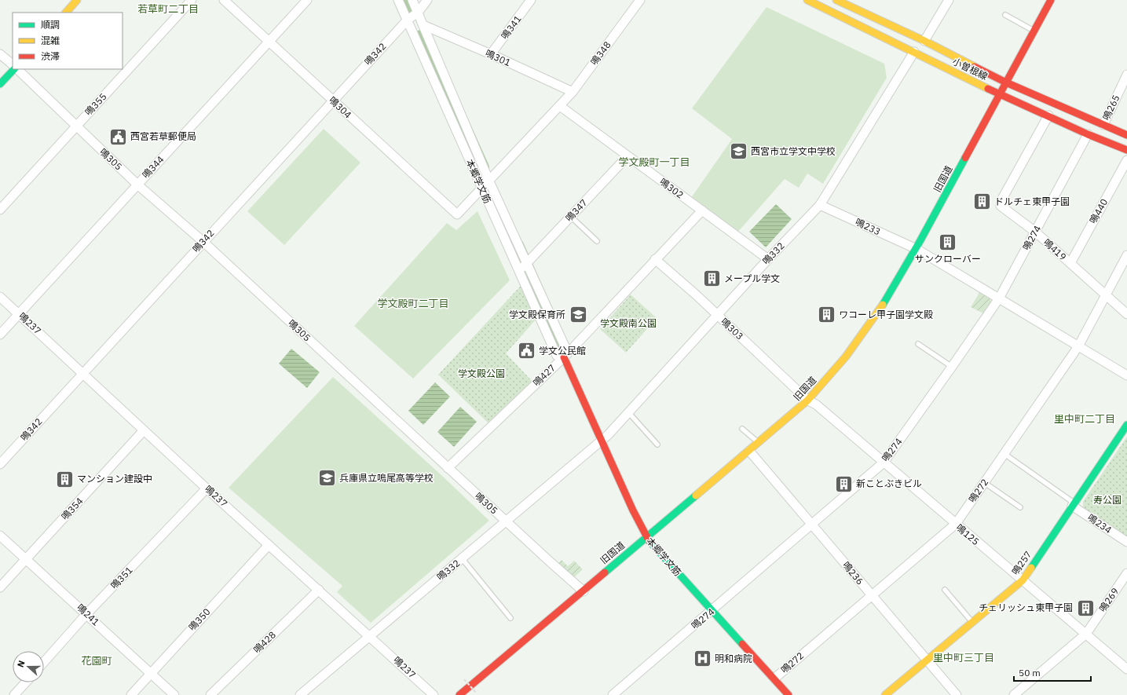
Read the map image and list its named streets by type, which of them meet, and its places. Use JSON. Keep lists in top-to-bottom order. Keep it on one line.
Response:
{"streets":{"street":["鳴341","鳴348","鳴342","鳴301","小曽根線","鳴355","鳴304","鳴265","鳴305","鳴344","旧国道","本郷学文筋","鳴302","鳴347","鳴440","鳴233","鳴274","鳴419","鳴332","鳴237","鳴303","鳴427","鳴272","鳴354","鳴234","鳴125","鳴257","鳴236","鳴351","鳴269","鳴241","鳴350","鳴428"]},"crossings":[["鳴341","鳴301"],["鳴348","鳴301"],["鳴348","鳴304"],["鳴348","本郷学文筋"],["鳴348","鳴302"],["鳴342","鳴304"],["鳴342","鳴305"],["鳴342","本郷学文筋"],["鳴342","鳴237"],["鳴301","本郷学文筋"],["小曽根線","鳴265"],["小曽根線","旧国道"],["小曽根線","鳴274"],["小曽根線","鳴419"],["小曽根線","鳴332"],["鳴355","鳴305"],["鳴304","鳴344"],["鳴305","鳴344"],["鳴305","旧国道"],["鳴305","鳴332"],["鳴305","鳴427"],["鳴344","鳴237"],["旧国道","本郷学文筋"],["旧国道","鳴233"],["旧国道","鳴303"],["旧国道","鳴125"],["旧国道","鳴236"],["本郷学文筋","鳴347"],["本郷学文筋","鳴274"],["本郷学文筋","鳴332"],["本郷学文筋","鳴427"],["本郷学文筋","鳴272"],["鳴302","鳴347"],["鳴302","鳴332"],["鳴302","鳴427"],["鳴440","鳴419"],["鳴233","鳴274"],["鳴233","鳴332"],["鳴233","鳴272"],["鳴274","鳴419"],["鳴274","鳴125"],["鳴274","鳴236"],["鳴419","鳴272"],["鳴332","鳴237"],["鳴332","鳴303"],["鳴237","鳴354"],["鳴237","鳴351"],["鳴237","鳴350"],["鳴237","鳴428"],["鳴303","鳴427"],["鳴303","鳴125"],["鳴272","鳴125"],["鳴272","鳴236"],["鳴354","鳴241"],["鳴234","鳴257"],["鳴125","鳴257"],["鳴125","鳴269"],["鳴257","鳴236"],["鳴351","鳴241"],["鳴241","鳴350"]],"districts":["若草町二丁目","学文殿町一丁目","学文殿町二丁目","里中町二丁目","里中町三丁目","花園町"],"parks":["学文殿南公園","学文殿公園","寿公園"],"places":{"public building":["西宮若草郵便局","学文公民館"],"school or university":["西宮市立学文中学校","学文殿保育所","兵庫県立鳴尾高等学校"],"building":["ドルチェ東甲子園","サンクローバー","メープル学文","ワコーレ甲子園学文殿","マンション建設中","新ことぶきビル","チェリッシュ東甲子園"],"hospital":["明和病院"]},"legend":["順調","混雑","渋滞"],"scale_bar":"50 m","north":"left"}
